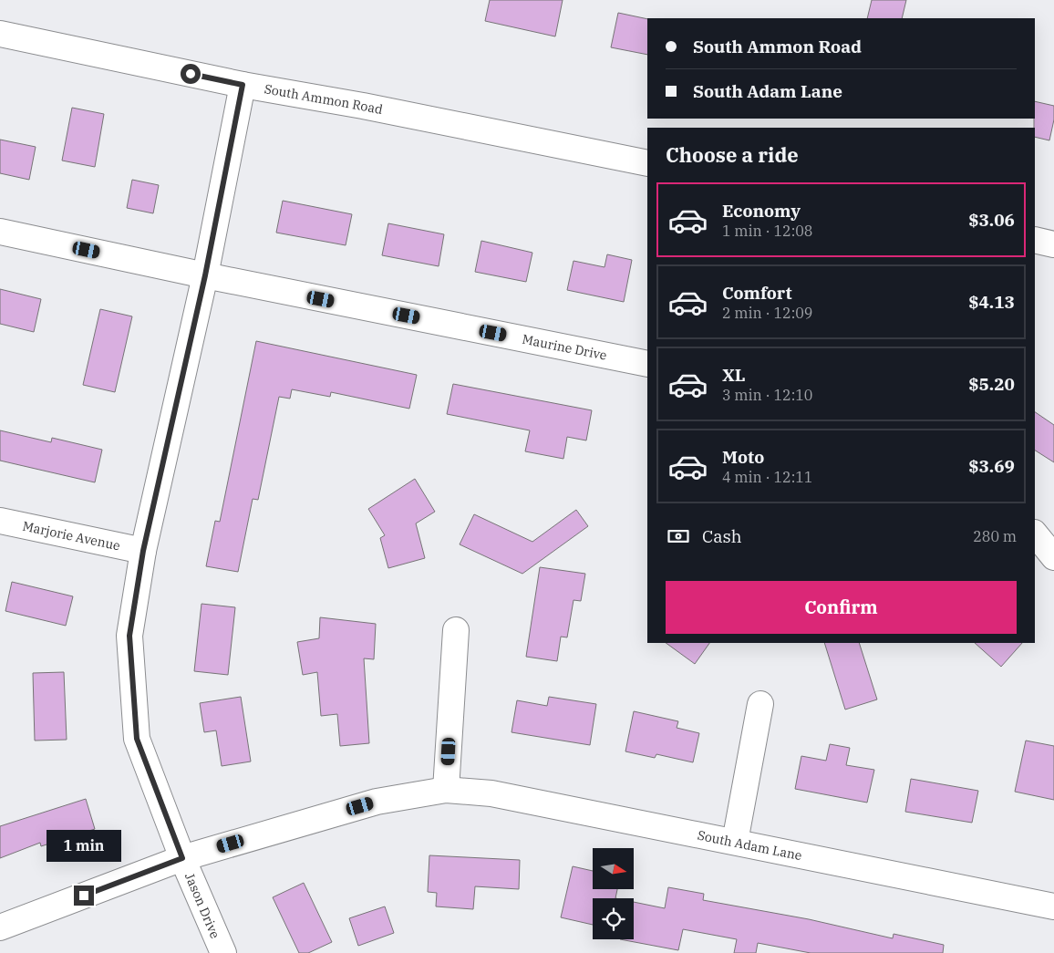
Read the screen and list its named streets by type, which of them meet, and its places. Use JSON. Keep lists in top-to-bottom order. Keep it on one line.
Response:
{"streets":{"street":["South Ammon Road","Maurine Drive","Marjorie Avenue","South Adam Lane","Jason Drive"]},"crossings":[["South Ammon Road","Jason Drive"],["Maurine Drive","Jason Drive"],["Marjorie Avenue","Jason Drive"],["South Adam Lane","Jason Drive"]],"north":"right","page":{"banner":["South Ammon Road","South Adam Lane"],"heading":"Choose a ride","list":[{"name":"Economy","note":"1 min · 12:08","value":"$3.06"},{"name":"Comfort","note":"2 min · 12:09","value":"$4.13"},{"name":"XL","note":"3 min · 12:10","value":"$5.20"},{"name":"Moto","note":"4 min · 12:11","value":"$3.69"}],"pay":["Cash","280 m"],"buttons":"Confirm","bubble":"1 min"}}
